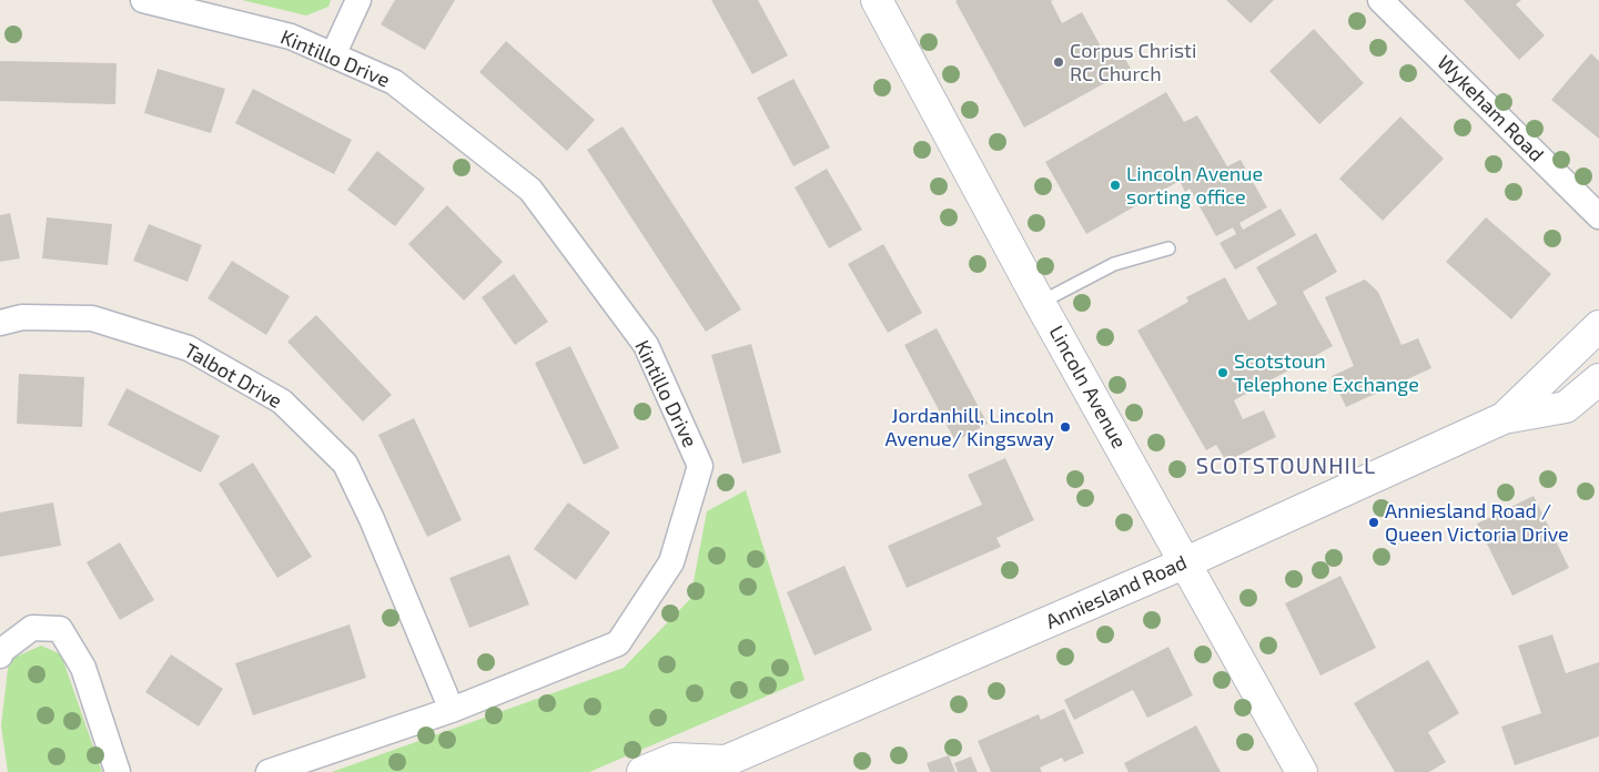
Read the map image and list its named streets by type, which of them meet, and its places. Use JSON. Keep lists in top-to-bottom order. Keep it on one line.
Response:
{"streets":{"street":["Kintillo Drive","Wykeham Road","Talbot Drive","Lincoln Avenue","Anniesland Road"]},"crossings":[["Kintillo Drive","Talbot Drive"],["Lincoln Avenue","Anniesland Road"]],"districts":["SCOTSTOUNHILL"],"places":["Corpus Christi RC Church","Lincoln Avenue sorting office","Scotstoun Telephone Exchange","Jordanhill, Lincoln Avenue/ Kingsway","Anniesland Road / Queen Victoria Drive"]}
